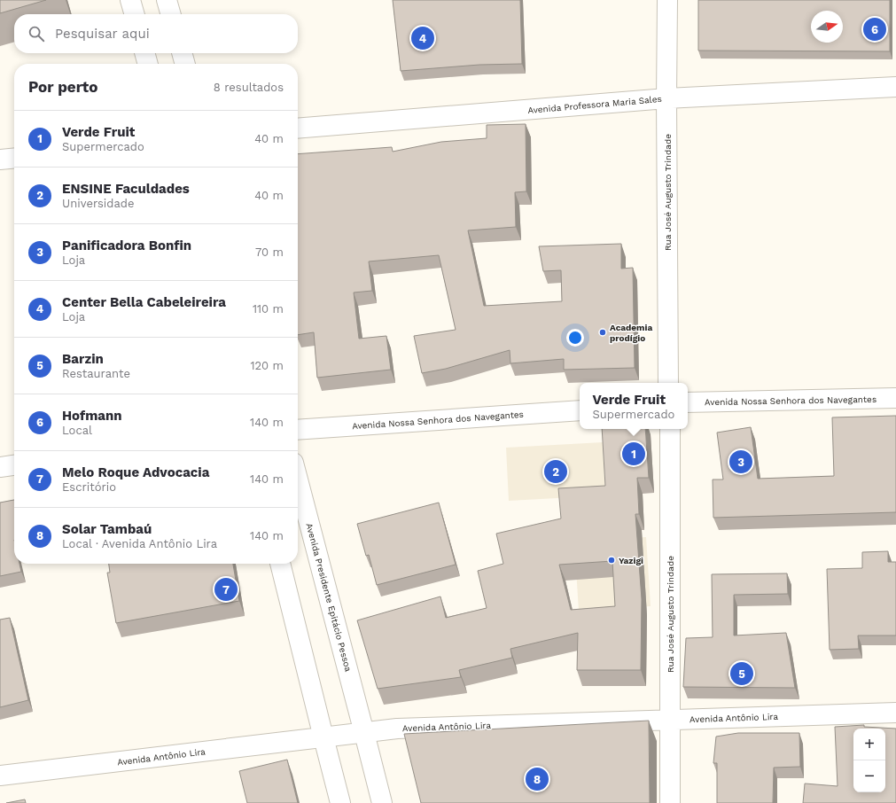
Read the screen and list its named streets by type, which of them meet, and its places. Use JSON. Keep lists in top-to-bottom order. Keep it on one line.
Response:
{"streets":{"main road":["Avenida Professora Maria Sales","Rua José Augusto Trindade","Avenida Nossa Senhora dos Navegantes","Avenida Presidente Epitácio Pessoa","Avenida Antônio Lira"]},"crossings":[["Avenida Professora Maria Sales","Rua José Augusto Trindade"],["Rua José Augusto Trindade","Avenida Antônio Lira"],["Avenida Presidente Epitácio Pessoa","Avenida Antônio Lira"]],"places":["Academia prodígio","Yazigi"],"north":"right","page":{"search":"Pesquisar aqui","pins":["6","4","1","3","2","7","5","8"],"heading":["Por perto","8 resultados"],"list":[{"mark":"1","name":"Verde Fruit","note":"Supermercado","value":"40 m"},{"mark":"2","name":"ENSINE Faculdades","note":"Universidade","value":"40 m"},{"mark":"3","name":"Panificadora Bonfin","note":"Loja","value":"70 m"},{"mark":"4","name":"Center Bella Cabeleireira","note":"Loja","value":"110 m"},{"mark":"5","name":"Barzin","note":"Restaurante","value":"120 m"},{"mark":"6","name":"Hofmann","note":"Local","value":"140 m"},{"mark":"7","name":"Melo Roque Advocacia","note":"Escritório","value":"140 m"},{"mark":"8","name":"Solar Tambaú","note":"Local · Avenida Antônio Lira","value":"140 m"}],"popup":["Verde Fruit","Supermercado"],"map_buttons":["+","−"]}}
